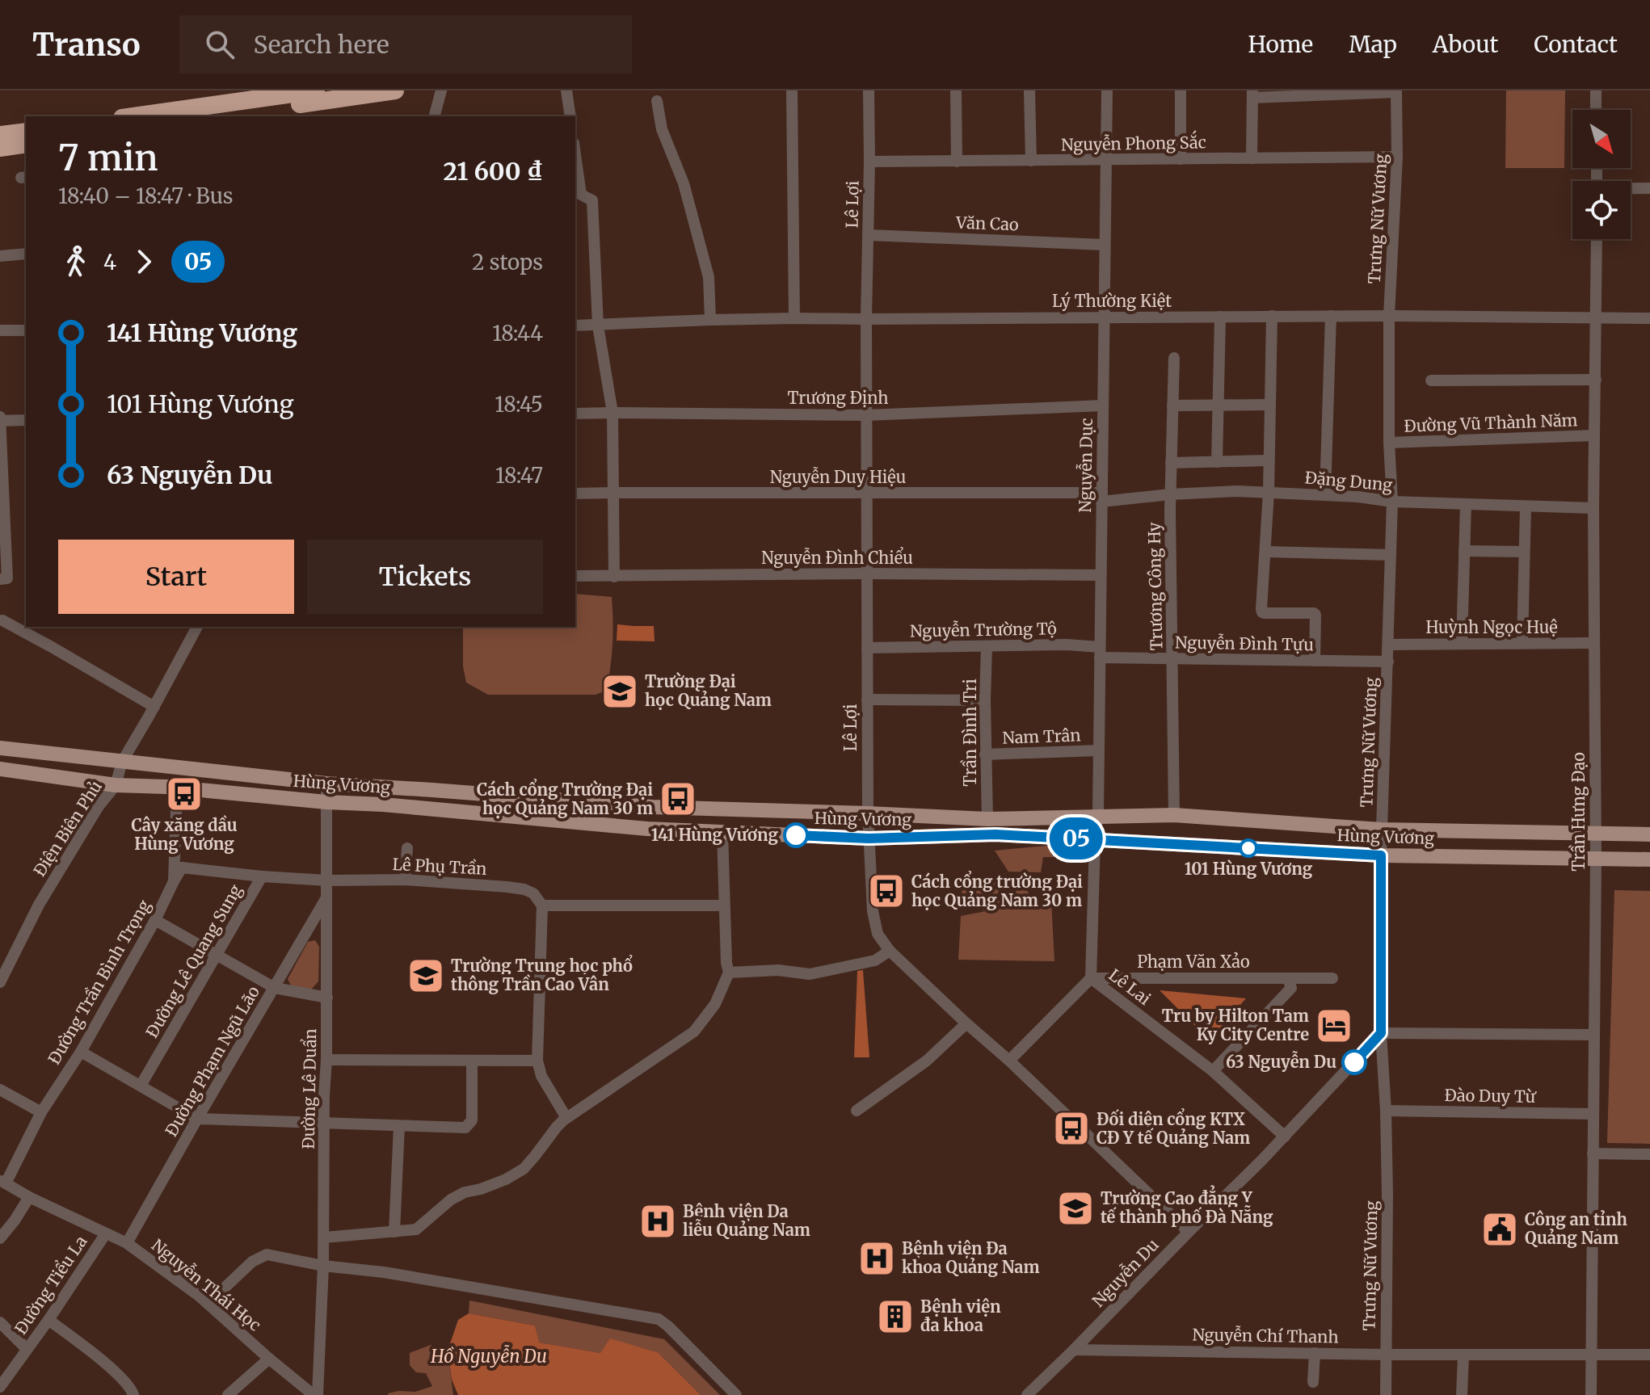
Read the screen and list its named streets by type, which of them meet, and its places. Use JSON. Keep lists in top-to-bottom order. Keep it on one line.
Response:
{"streets":{"main road":["Hùng Vương"],"street":["Nguyễn Phong Sắc","Lê Lợi","Trưng Nữ Vương","Văn Cao","Lý Thường Kiệt","Trương Định","Đường Vũ Thành Năm","Nguyễn Dục","Nguyễn Duy Hiệu","Đặng Dung","Nguyễn Đình Chiểu","Trương Công Hy","Huỳnh Ngọc Huệ","Nguyễn Trường Tộ","Nguyễn Đình Tựu","Trần Đình Tri","Nam Trân","Trần Hưng Đạo","Điện Biên Phủ","Lê Phụ Trần","Đường Lê Quang Sung","Phạm Văn Xảo","Đường Trần Bình Trọng","Lê Lai","Đường Phạm Ngũ Lão","Đường Lê Duẩn","Đào Duy Từ","Nguyễn Du","Đường Tiểu La","Nguyễn Thái Học","Nguyễn Chí Thanh"]},"crossings":[["Nguyễn Phong Sắc","Lê Lợi"],["Nguyễn Phong Sắc","Trưng Nữ Vương"],["Nguyễn Phong Sắc","Nguyễn Dục"],["Lê Lợi","Văn Cao"],["Lê Lợi","Lý Thường Kiệt"],["Lê Lợi","Trương Định"],["Lê Lợi","Nguyễn Duy Hiệu"],["Lê Lợi","Nguyễn Đình Chiểu"],["Lê Lợi","Nguyễn Trường Tộ"],["Lê Lợi","Hùng Vương"],["Lê Lợi","Nguyễn Du"],["Trưng Nữ Vương","Lý Thường Kiệt"],["Trưng Nữ Vương","Đường Vũ Thành Năm"],["Trưng Nữ Vương","Đặng Dung"],["Trưng Nữ Vương","Huỳnh Ngọc Huệ"],["Trưng Nữ Vương","Nguyễn Đình Tựu"],["Trưng Nữ Vương","Hùng Vương"],["Trưng Nữ Vương","Đào Duy Từ"],["Trưng Nữ Vương","Nguyễn Du"],["Trưng Nữ Vương","Nguyễn Chí Thanh"],["Văn Cao","Nguyễn Dục"],["Lý Thường Kiệt","Nguyễn Dục"],["Lý Thường Kiệt","Trần Hưng Đạo"],["Trương Định","Nguyễn Dục"],["Đường Vũ Thành Năm","Trần Hưng Đạo"],["Nguyễn Dục","Nguyễn Duy Hiệu"],["Nguyễn Dục","Đặng Dung"],["Nguyễn Dục","Nguyễn Đình Chiểu"],["Nguyễn Dục","Nguyễn Trường Tộ"],["Nguyễn Dục","Nguyễn Đình Tựu"],["Nguyễn Dục","Nam Trân"],["Nguyễn Dục","Hùng Vương"],["Nguyễn Dục","Lê Lai"],["Nguyễn Duy Hiệu","Đặng Dung"],["Đặng Dung","Trương Công Hy"],["Đặng Dung","Trần Hưng Đạo"],["Trương Công Hy","Nguyễn Đình Tựu"],["Trương Công Hy","Hùng Vương"],["Huỳnh Ngọc Huệ","Trần Hưng Đạo"],["Nguyễn Trường Tộ","Nguyễn Đình Tựu"],["Nguyễn Trường Tộ","Trần Đình Tri"],["Trần Đình Tri","Nam Trân"],["Trần Đình Tri","Hùng Vương"],["Hùng Vương","Trần Hưng Đạo"],["Hùng Vương","Điện Biên Phủ"],["Hùng Vương","Lê Lai"],["Hùng Vương","Đường Lê Duẩn"],["Trần Hưng Đạo","Đào Duy Từ"],["Trần Hưng Đạo","Nguyễn Chí Thanh"],["Lê Phụ Trần","Đường Lê Quang Sung"],["Lê Phụ Trần","Đường Lê Duẩn"],["Đường Lê Quang Sung","Đường Lê Duẩn"],["Phạm Văn Xảo","Lê Lai"],["Đường Trần Bình Trọng","Nguyễn Thái Học"],["Lê Lai","Nguyễn Du"],["Đường Phạm Ngũ Lão","Đường Lê Duẩn"],["Đường Phạm Ngũ Lão","Nguyễn Thái Học"],["Đường Lê Duẩn","Nguyễn Thái Học"],["Nguyễn Du","Nguyễn Chí Thanh"],["Đường Tiểu La","Nguyễn Thái Học"]],"water":["Hồ Nguyễn Du"],"places":{"school or university":["Trường Đại học Quảng Nam","Trường Trung học phổ thông Trần Cao Vân","Trường Cao đẳng Y tế thành phố Đà Nẵng"],"bus stop":["Cây xăng dầu Hùng Vương","Cách cổng Trường Đại học Quảng Nam 30 m","Cách cổng trường Đại học Quảng Nam 30 m","Đối diện cổng KTX CĐ Y tế Quảng Nam"],"other":["141 Hùng Vương","101 Hùng Vương","63 Nguyễn Du"],"hotel":["Tru by Hilton Tam Ky City Centre"],"hospital":["Bệnh viện Da liễu Quảng Nam","Bệnh viện Đa khoa Quảng Nam"],"public building":["Công an tỉnh Quảng Nam"],"building":["Bệnh viện đa khoa"]},"lines":["bus line 05"],"north":"bottom right","page":{"header":"Transo","search":"Search here","nav":["Home","Map","About","Contact"],"on_map":"05","heading":["7 min","18:40 – 18:47 · Bus","21 600 ₫"],"legs":["4","05","2 stops"],"list":[{"name":"141 Hùng Vương","value":"18:44"},{"name":"101 Hùng Vương","value":"18:45"},{"name":"63 Nguyễn Du","value":"18:47"}],"buttons":["Start","Tickets"]}}
